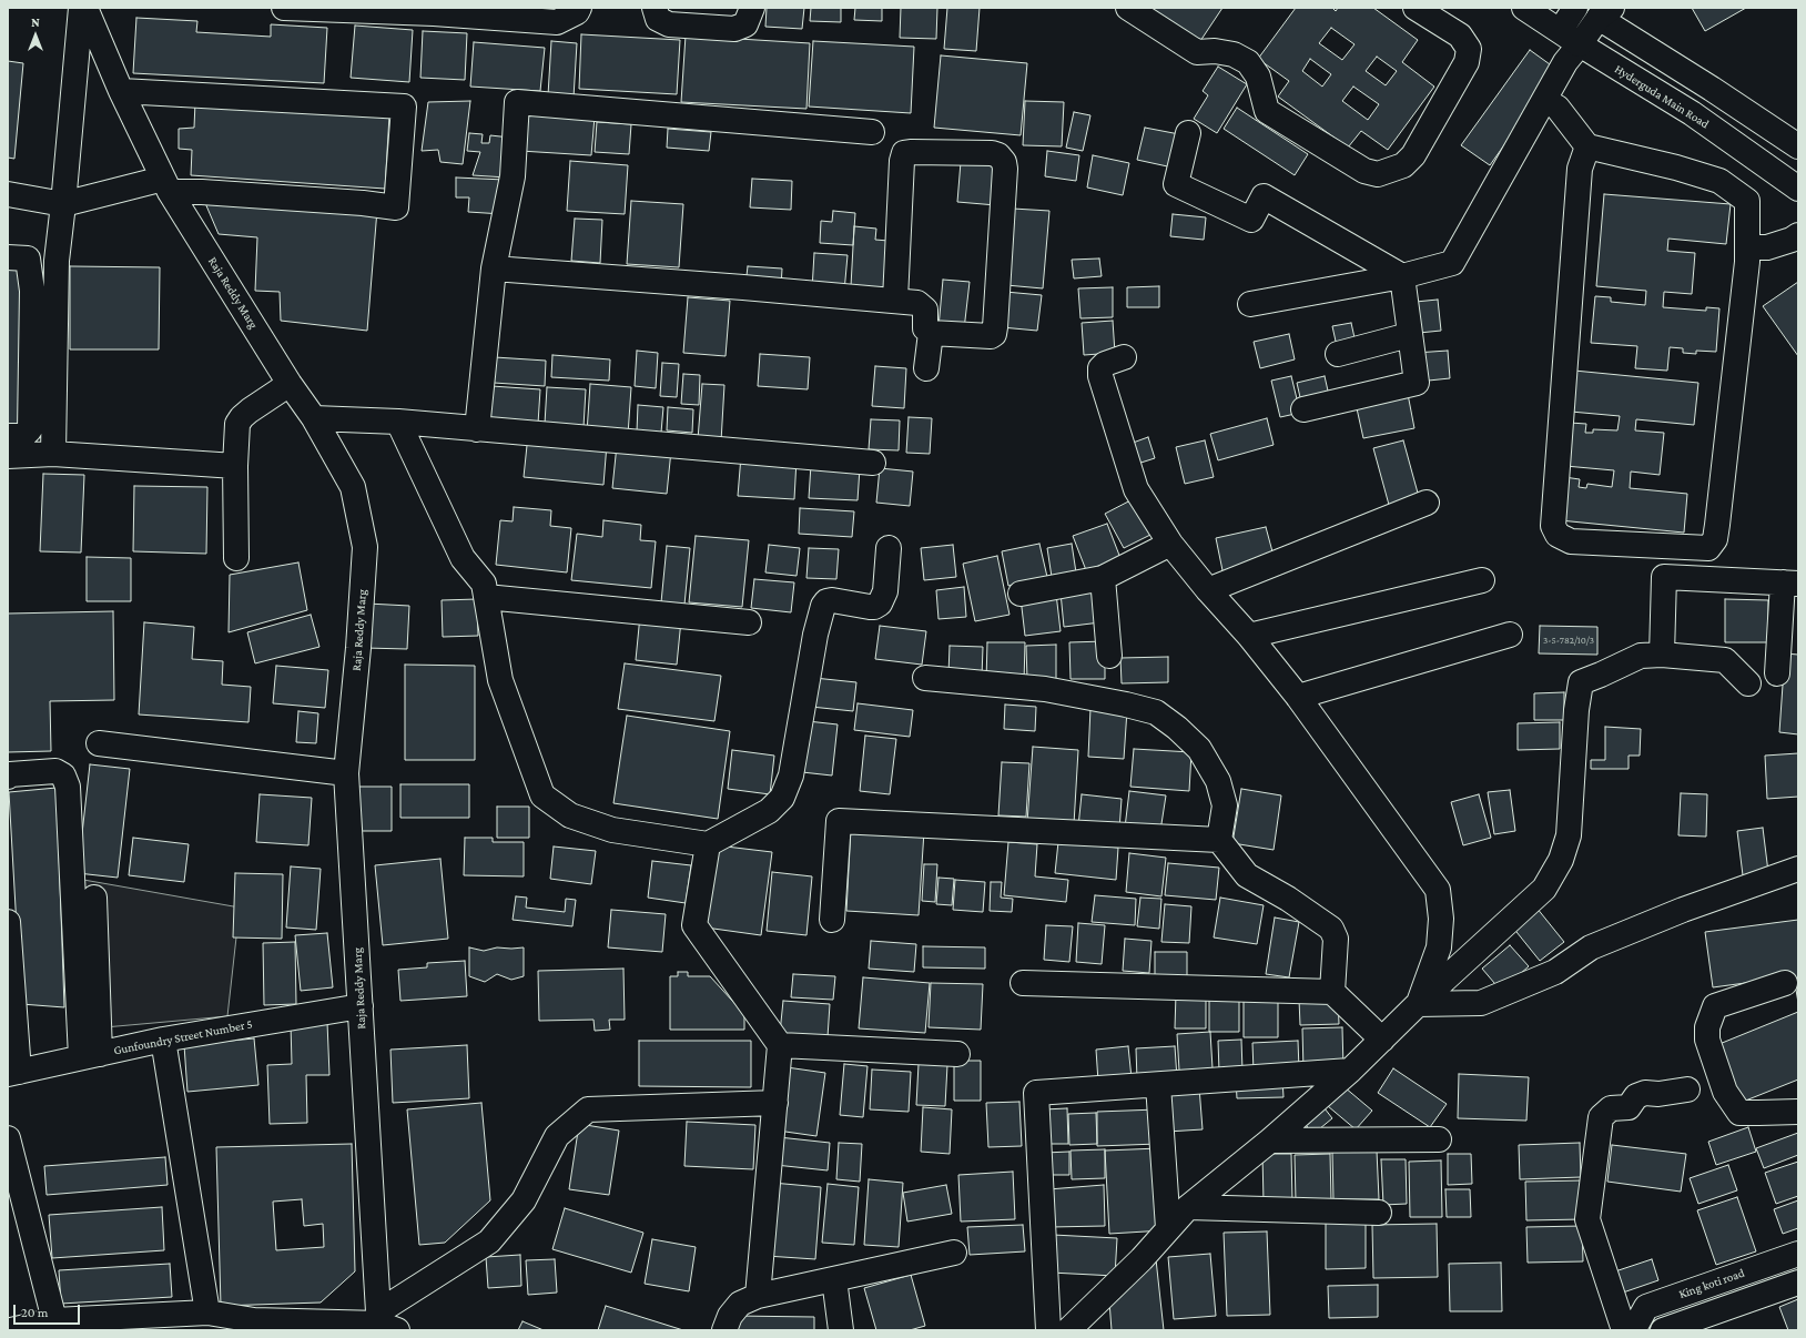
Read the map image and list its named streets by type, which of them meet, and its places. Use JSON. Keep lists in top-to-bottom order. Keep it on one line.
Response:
{"streets":{"street":["Hyderguda Main Road","Raja Reddy Marg","Gunfoundry Street Number 5","King koti road"]},"crossings":[["Raja Reddy Marg","Gunfoundry Street Number 5"]],"house_numbers":["3-5-782/10/3"],"scale_bar":"20 m","north":"top"}
